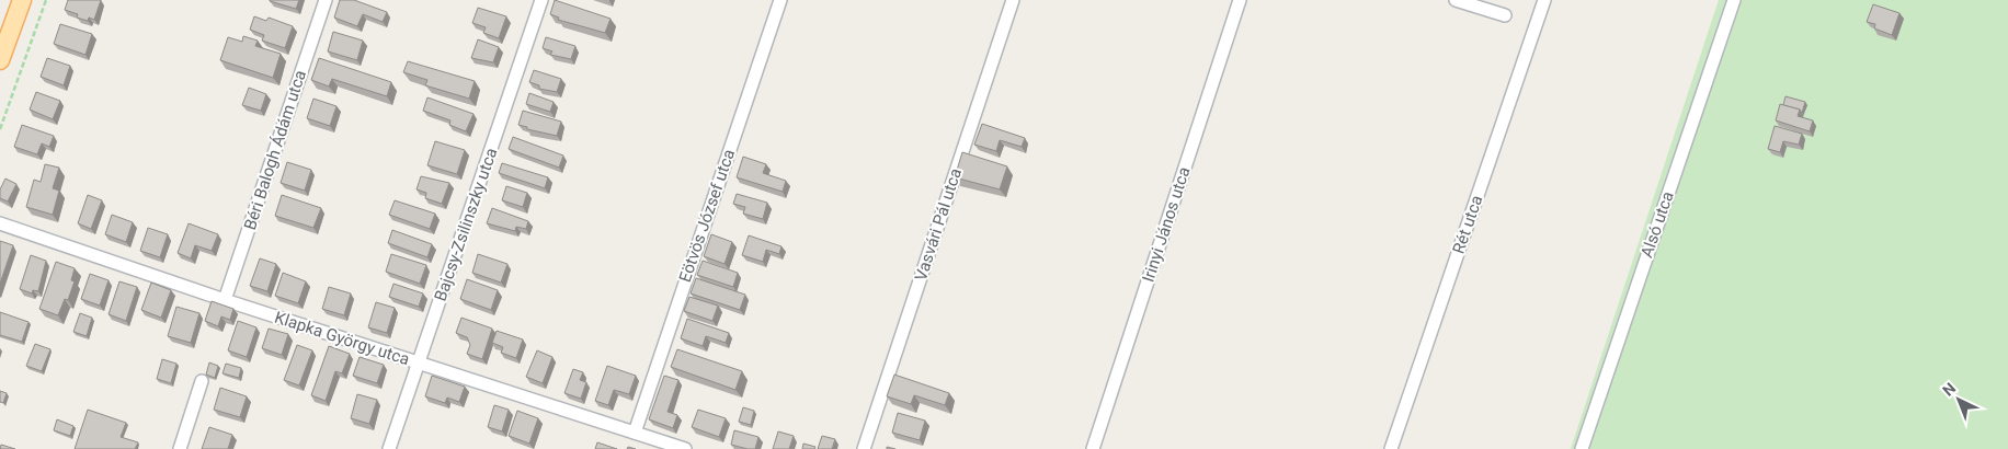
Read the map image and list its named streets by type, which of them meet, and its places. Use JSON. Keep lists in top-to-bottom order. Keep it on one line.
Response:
{"streets":{"street":["Béri Balogh Ádám utca","Eötvös József utca","Bajcsy-Zsilinszky utca","Vasvári Pál utca","Irinyi János utca","Rét utca","Alsó utca","Klapka György utca"]},"crossings":[["Béri Balogh Ádám utca","Klapka György utca"],["Eötvös József utca","Klapka György utca"],["Bajcsy-Zsilinszky utca","Klapka György utca"]],"north":"top left"}
